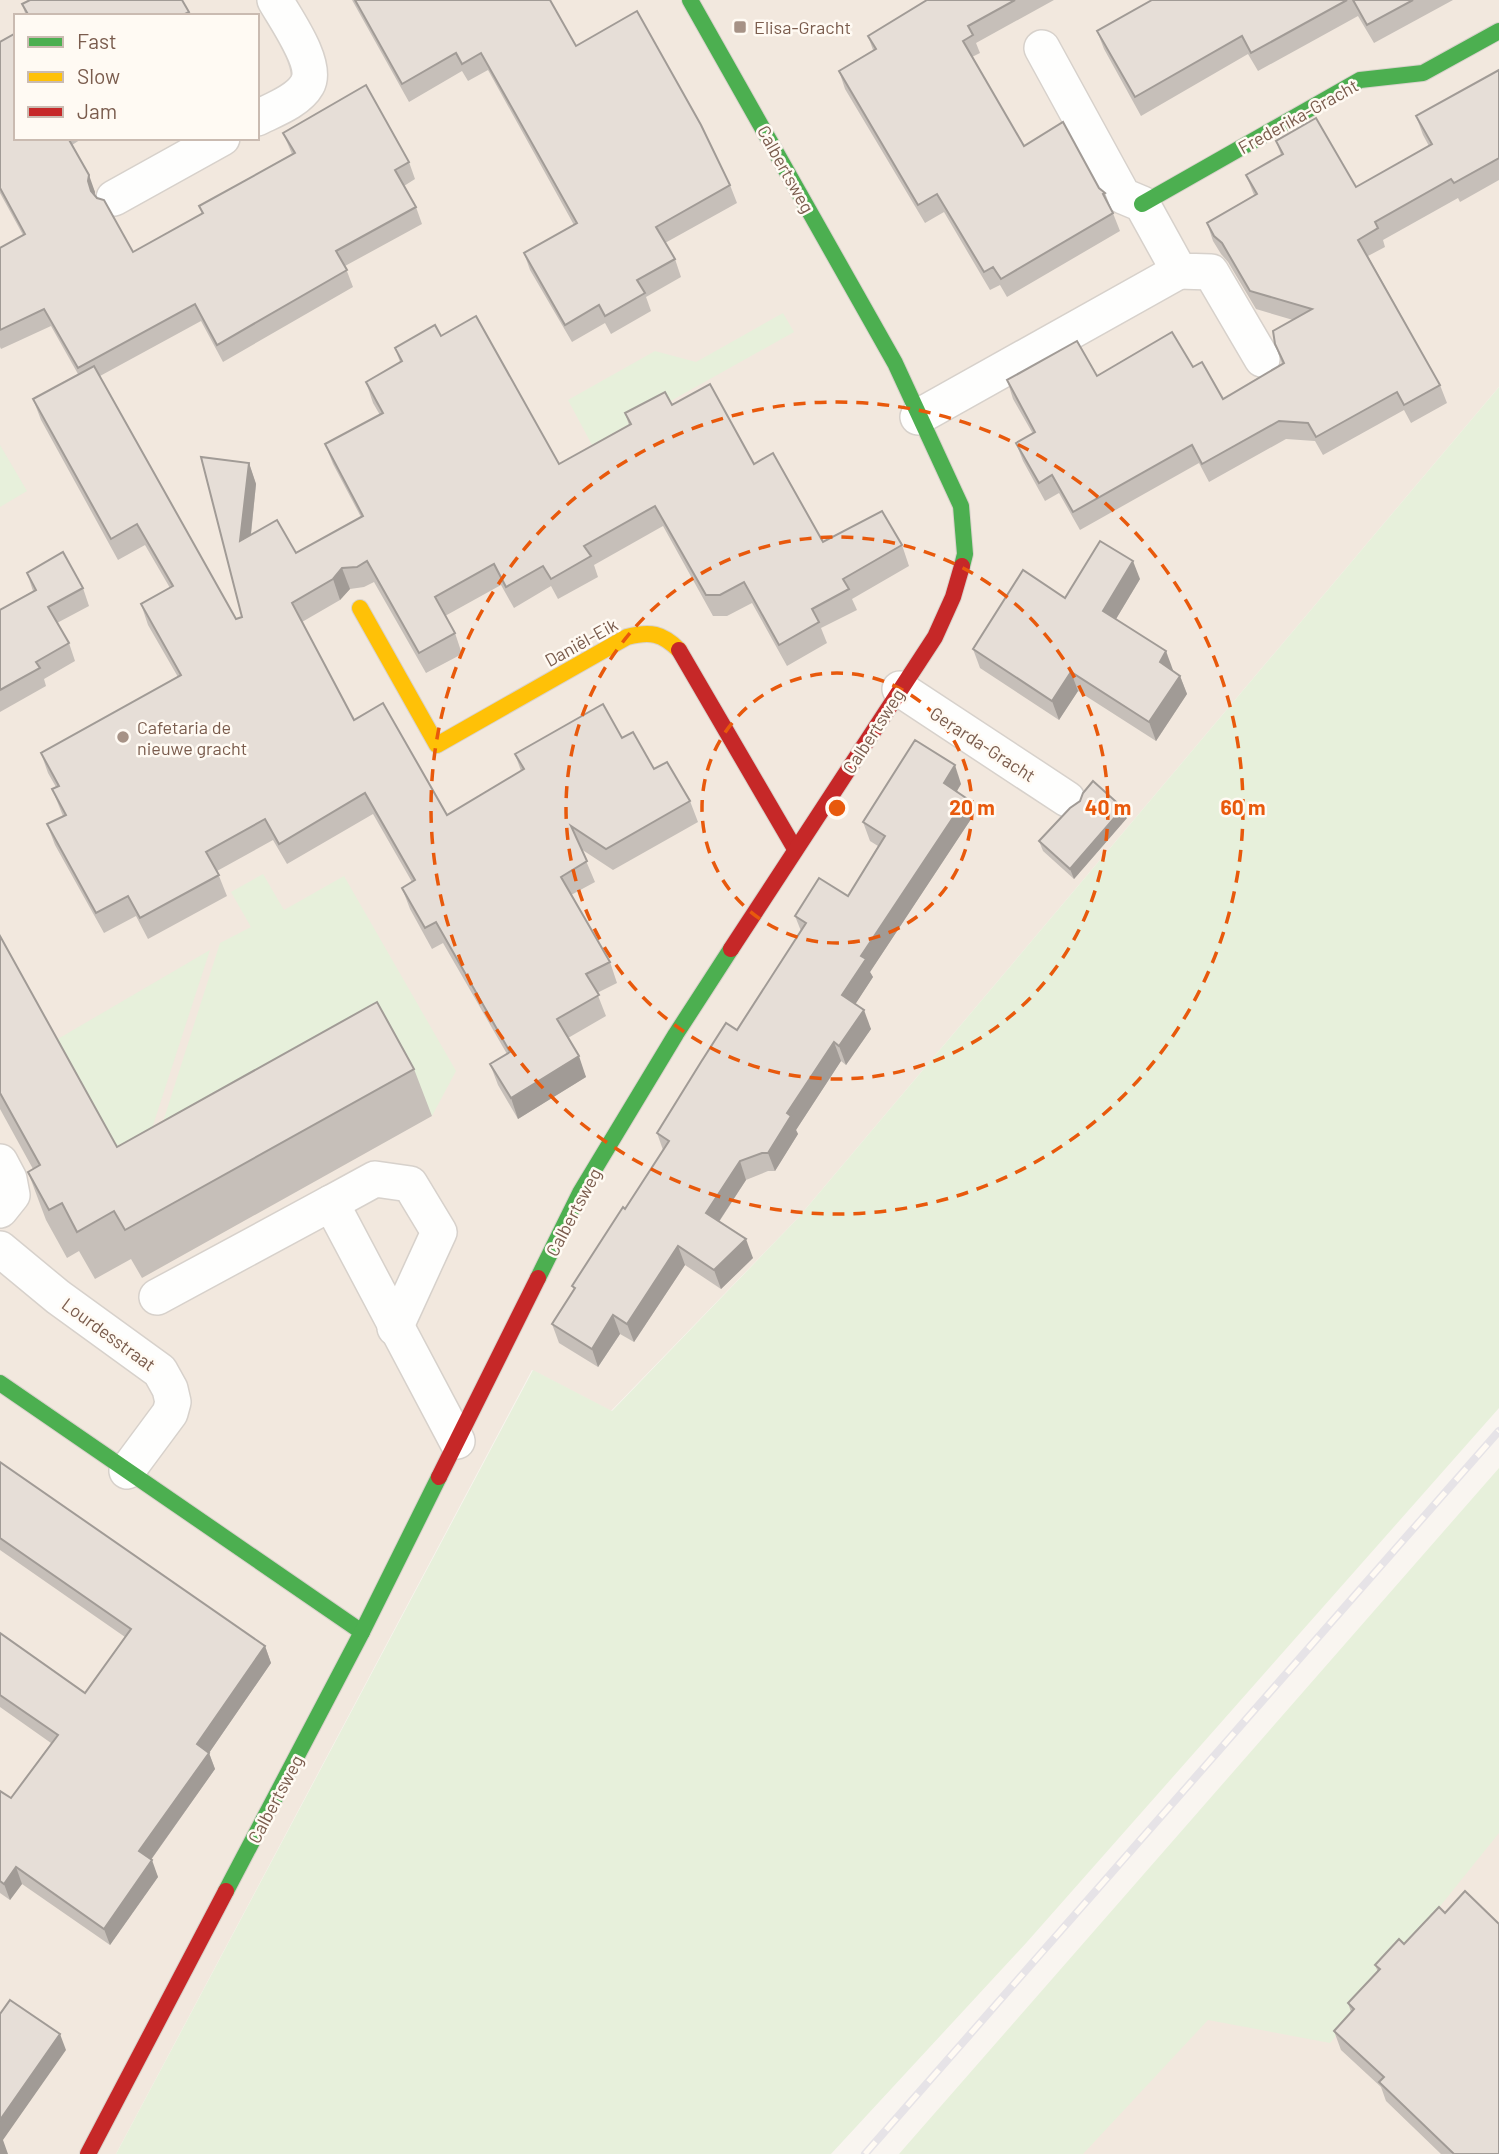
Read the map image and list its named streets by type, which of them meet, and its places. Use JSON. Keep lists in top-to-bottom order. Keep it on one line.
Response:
{"streets":{"street":["Frederika-Gracht","Calbertsweg","Daniël-Eik","Gerarda-Gracht","Lourdesstraat"]},"crossings":[["Calbertsweg","Daniël-Eik"],["Calbertsweg","Gerarda-Gracht"]],"places":{"transit":["Elisa-Gracht"],"other":["Cafetaria de nieuwe gracht"]},"legend":["Fast","Slow","Jam"],"rings":["20 m","40 m","60 m"]}
